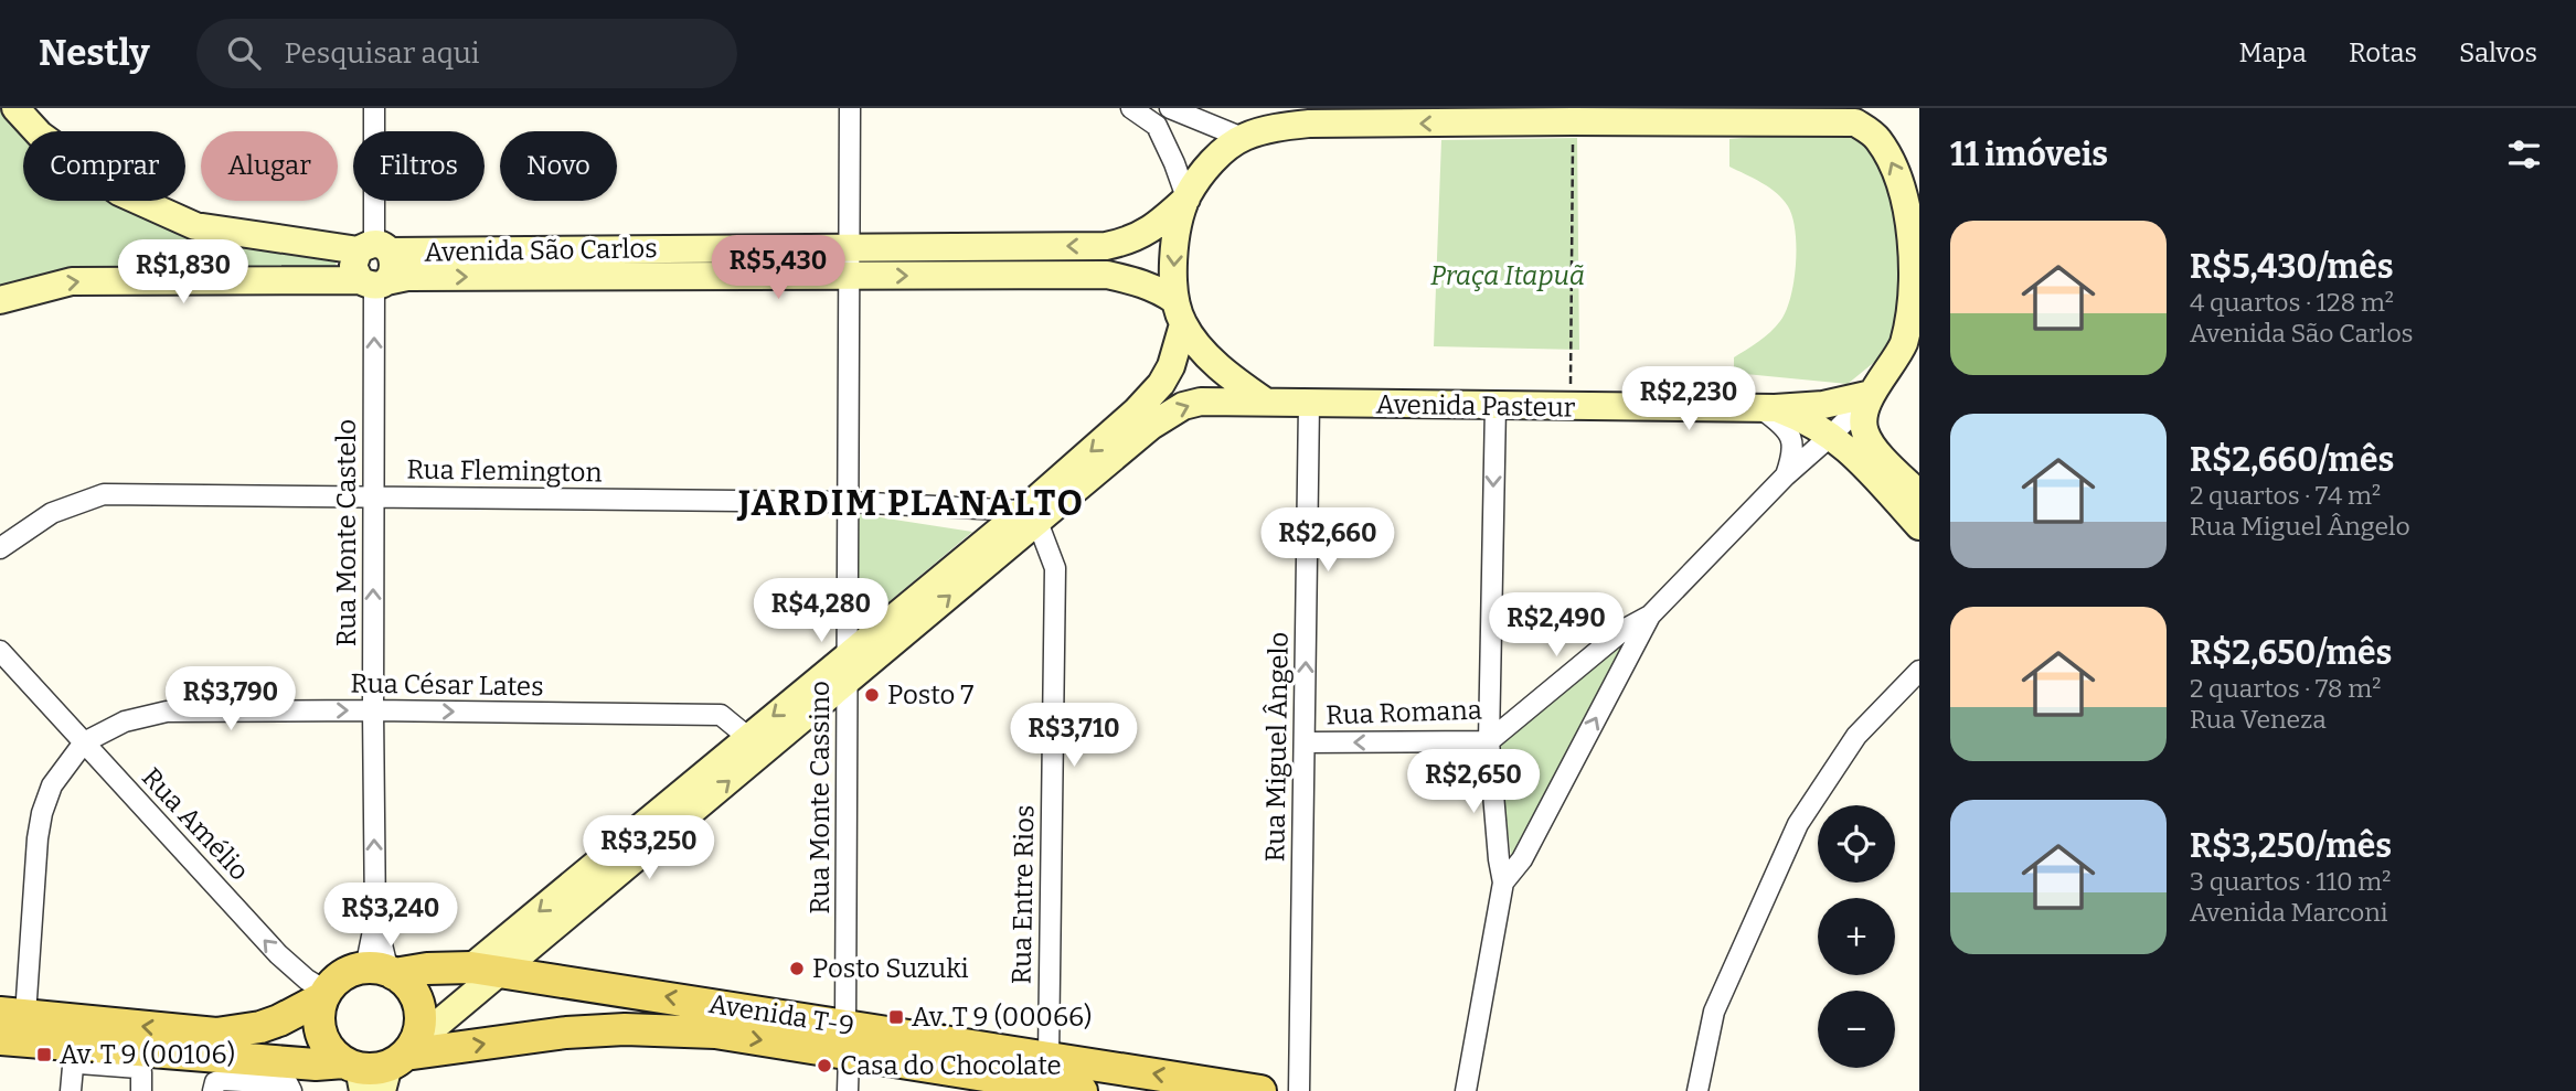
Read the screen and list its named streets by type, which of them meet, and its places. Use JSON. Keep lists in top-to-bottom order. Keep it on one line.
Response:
{"streets":{"main road":["Avenida São Carlos","Avenida Pasteur","Avenida T-9"],"street":["Rua Flemington","Rua Monte Castelo","Rua César Lates","Rua Romana","Rua Miguel Ângelo","Rua Monte Cassino","Rua Amélio","Rua Entre Rios"]},"crossings":[["Avenida São Carlos","Rua Monte Castelo"],["Avenida São Carlos","Rua Monte Cassino"],["Avenida Pasteur","Rua Miguel Ângelo"],["Rua Flemington","Rua Monte Castelo"],["Rua Flemington","Rua Monte Cassino"],["Rua Flemington","Rua Entre Rios"],["Rua Monte Castelo","Rua César Lates"],["Rua Monte Castelo","Avenida T-9"],["Rua César Lates","Rua Amélio"],["Rua Romana","Rua Miguel Ângelo"],["Rua Monte Cassino","Avenida T-9"],["Rua Amélio","Avenida T-9"],["Rua Entre Rios","Avenida T-9"]],"one_way":["Rua Monte Castelo","Rua César Lates","Rua Romana","Rua Miguel Ângelo","Rua Amélio"],"districts":["JARDIM PLANALTO"],"parks":["Praça Itapuã"],"places":{"other":["Posto 7","Posto Suzuki","Casa do Chocolate"],"transit":["Av. T 9 (00066)","Av. T 9 (00106)"]},"page":{"header":"Nestly","search":"Pesquisar aqui","nav":["Mapa","Rotas","Salvos"],"heading":"11 imóveis","chip":["Comprar","Alugar","Filtros","Novo"],"list":[{"name":"R$5,430/mês","note":"4 quartos · 128 m² · Avenida São Carlos"},{"name":"R$2,660/mês","note":"2 quartos · 74 m² · Rua Miguel Ângelo"},{"name":"R$2,650/mês","note":"2 quartos · 78 m² · Rua Veneza"},{"name":"R$3,250/mês","note":"3 quartos · 110 m² · Avenida Marconi"}],"price":["R$5,430","R$1,830","R$2,230","R$2,660","R$4,280","R$2,490","R$3,790","R$3,710","R$2,650","R$3,250","R$3,240"],"map_buttons":["+","−"]}}
